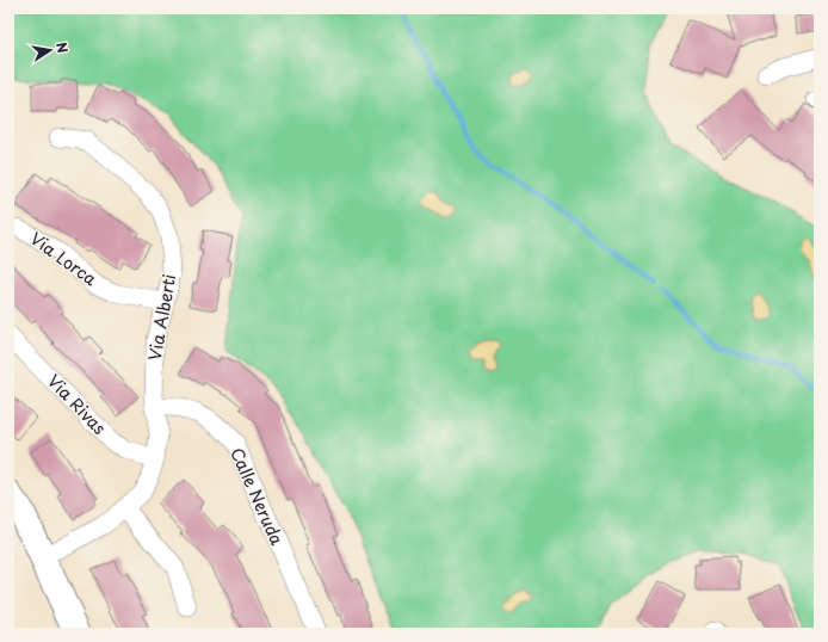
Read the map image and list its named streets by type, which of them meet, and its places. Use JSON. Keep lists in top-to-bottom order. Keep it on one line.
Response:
{"streets":{"street":["Via Lorca","Via Alberti","Via Rivas","Calle Neruda"]},"crossings":[["Via Lorca","Via Alberti"],["Via Alberti","Via Rivas"],["Via Alberti","Calle Neruda"]],"north":"right"}
